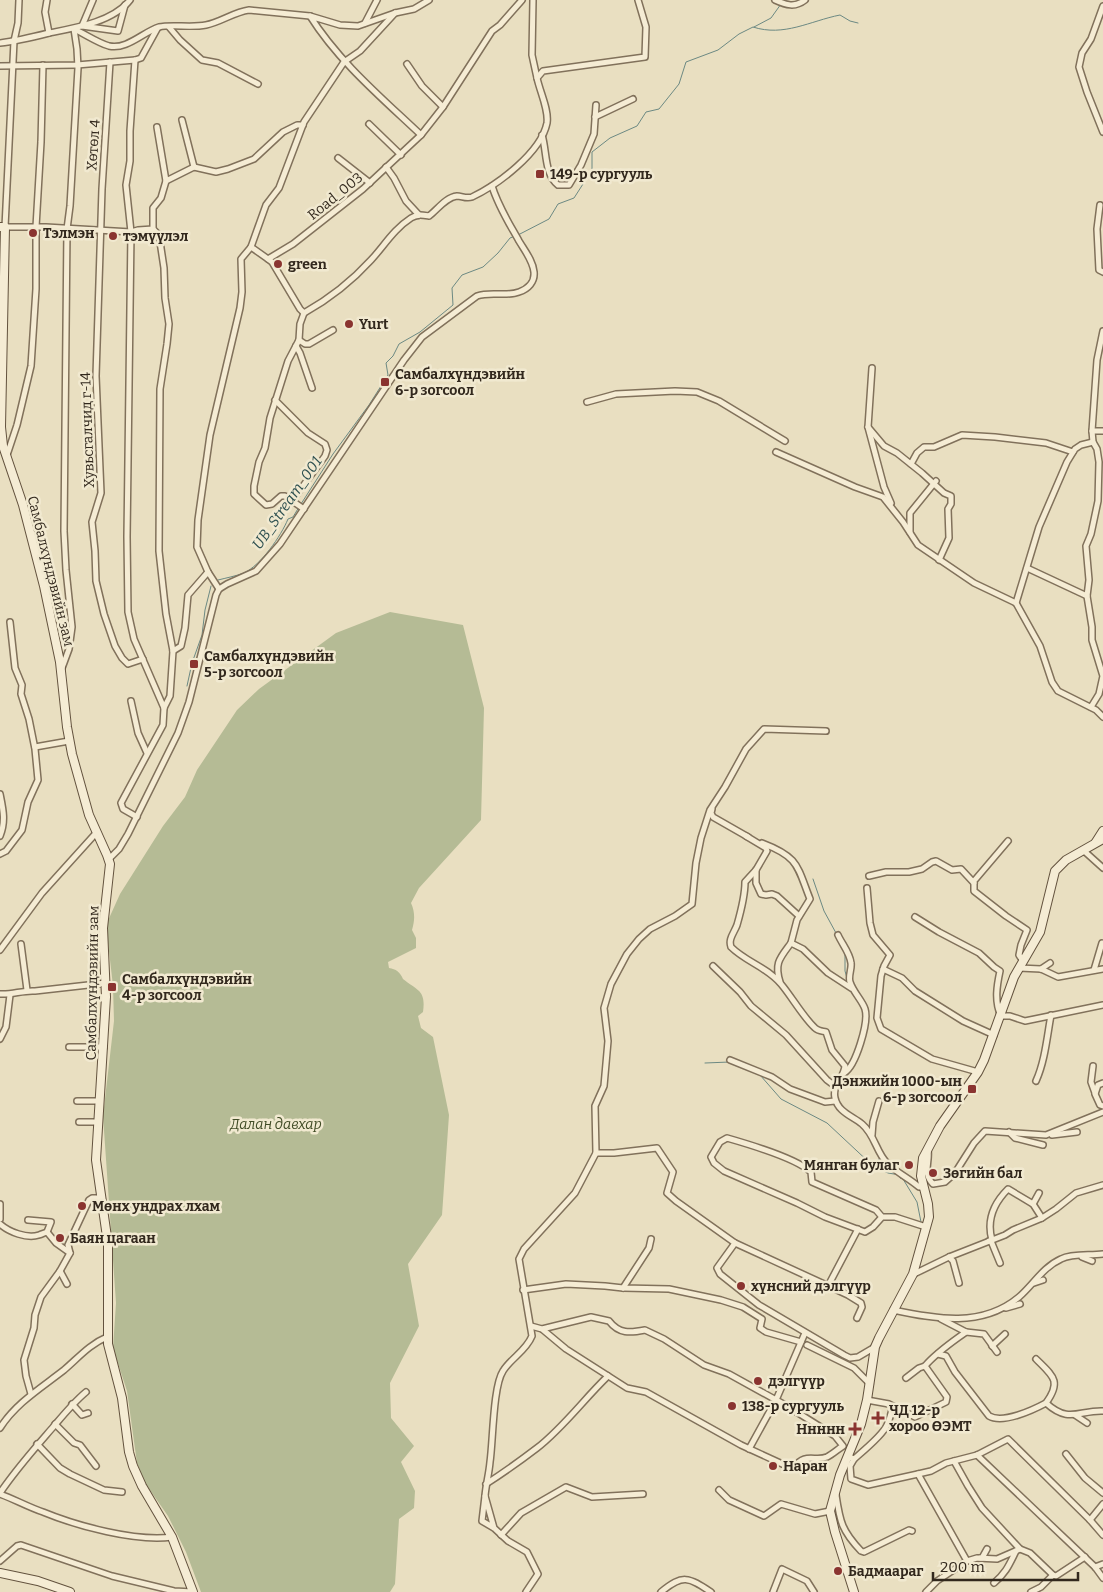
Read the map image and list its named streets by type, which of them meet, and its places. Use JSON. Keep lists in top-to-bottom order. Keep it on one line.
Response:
{"streets":{"street":["Хөтөл 4","Road_003","Хувьсгалчид г-14","Самбалхүндэвийн зам"]},"crossings":[["Хөтөл 4","Хувьсгалчид г-14"]],"water":["UB_Stream_001"],"parks":["Далан давхар"],"places":{"transit":["149-р сургууль","Самбалхүндэвийн 6-р зогсоол","Самбалхүндэвийн 5-р зогсоол","Самбалхүндэвийн 4-р зогсоол","Дэнжийн 1000-ын 6-р зогсоол"],"other":["Тэлмэн","тэмүүлэл","green","Yurt","Мянган булаг","Зөгийн бал","Мөнх ундрах лхам","Баян цагаан","хүнсний дэлгүүр","дэлгүүр","138-р сургууль","Наран","Бадмаараг"],"health":["ЧД 12-р хороо ӨЭМТ","Ннннн"]},"scale_bar":"200 m"}
